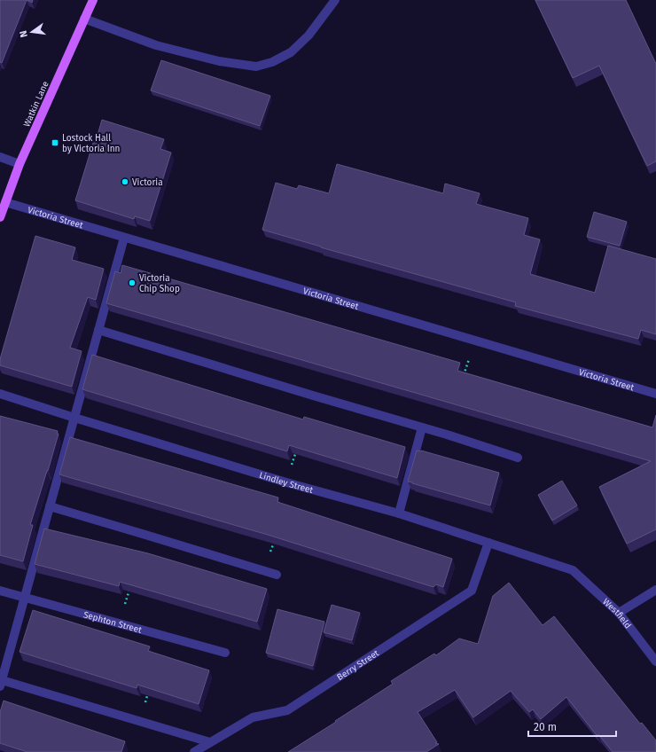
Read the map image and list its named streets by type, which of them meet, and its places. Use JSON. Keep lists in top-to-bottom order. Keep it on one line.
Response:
{"streets":{"main road":["Watkin Lane"],"street":["Victoria Street","Lindley Street","Westfield","Sephton Street","Berry Street"]},"crossings":[["Watkin Lane","Victoria Street"],["Lindley Street","Westfield"],["Lindley Street","Berry Street"]],"places":{"transit":["Lostock Hall by Victoria Inn"],"other":["Victoria","Victoria Chip Shop"]},"scale_bar":"20 m","north":"left"}
